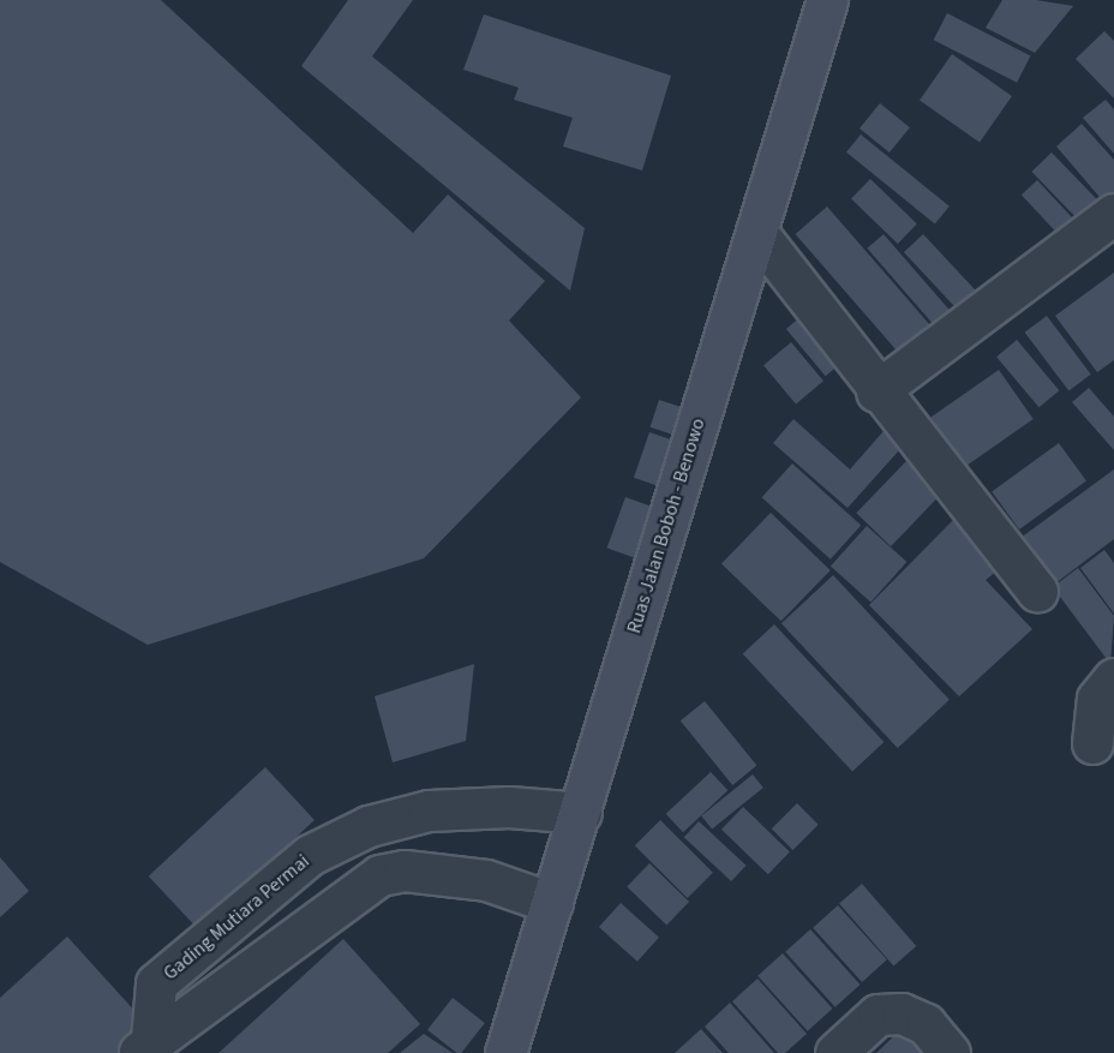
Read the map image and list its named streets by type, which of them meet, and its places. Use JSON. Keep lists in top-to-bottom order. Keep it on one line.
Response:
{"streets":{"main road":["Ruas Jalan Boboh - Benowo"],"street":["Gading Mutiara Permai"]},"crossings":[["Ruas Jalan Boboh - Benowo","Gading Mutiara Permai"]]}
